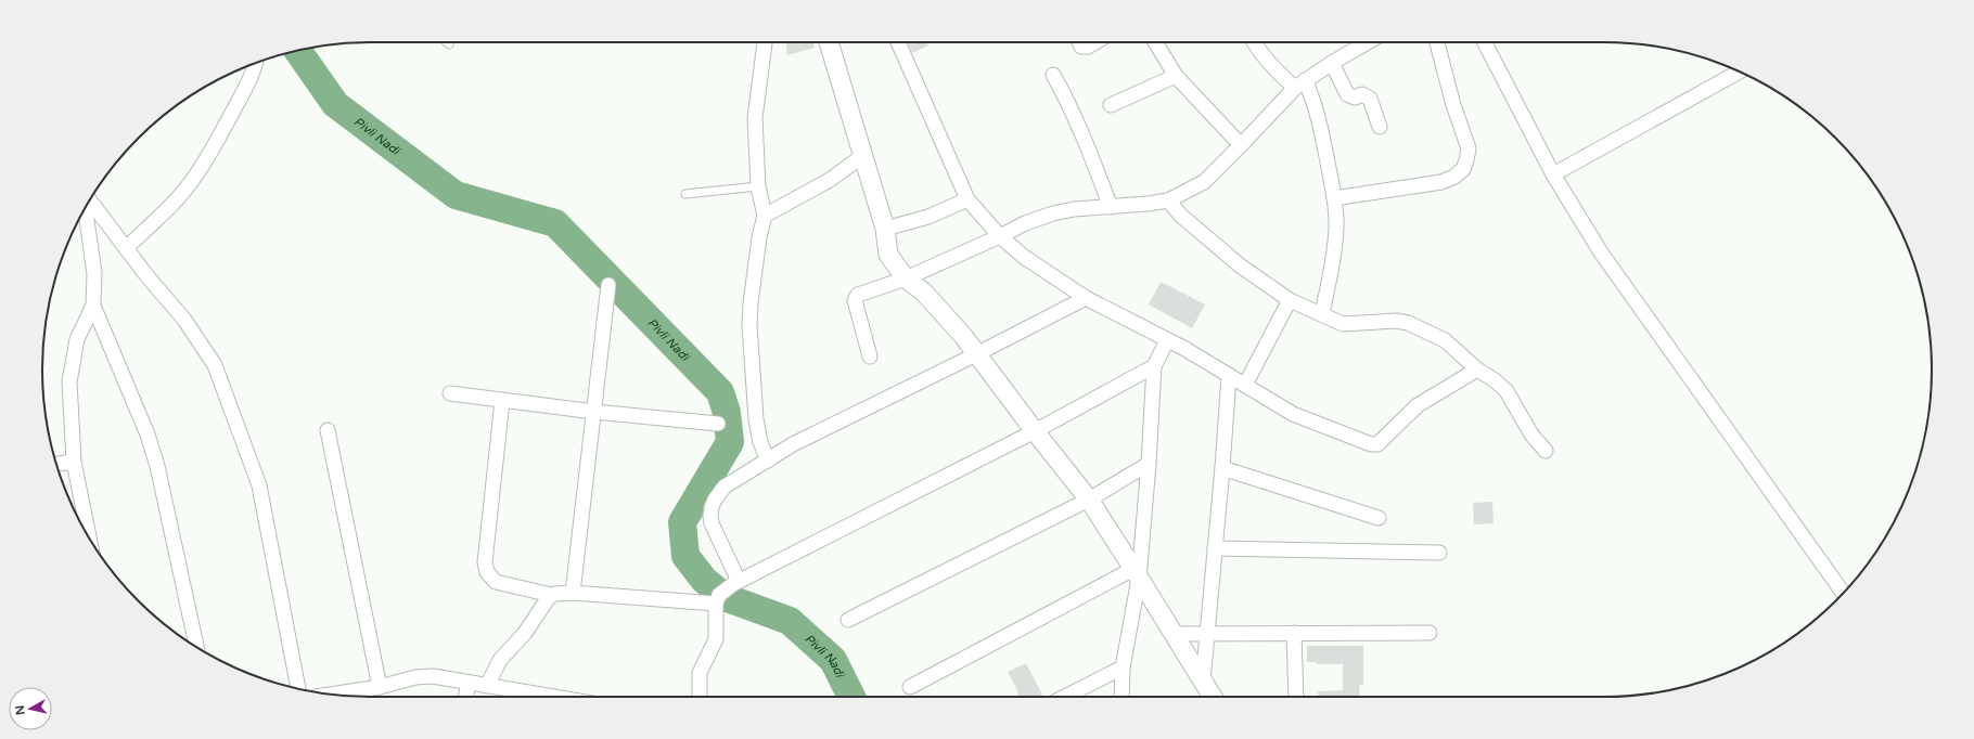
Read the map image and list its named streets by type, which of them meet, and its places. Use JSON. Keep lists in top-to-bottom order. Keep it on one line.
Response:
{"water":["Pivli Nadi"],"north":"left"}
